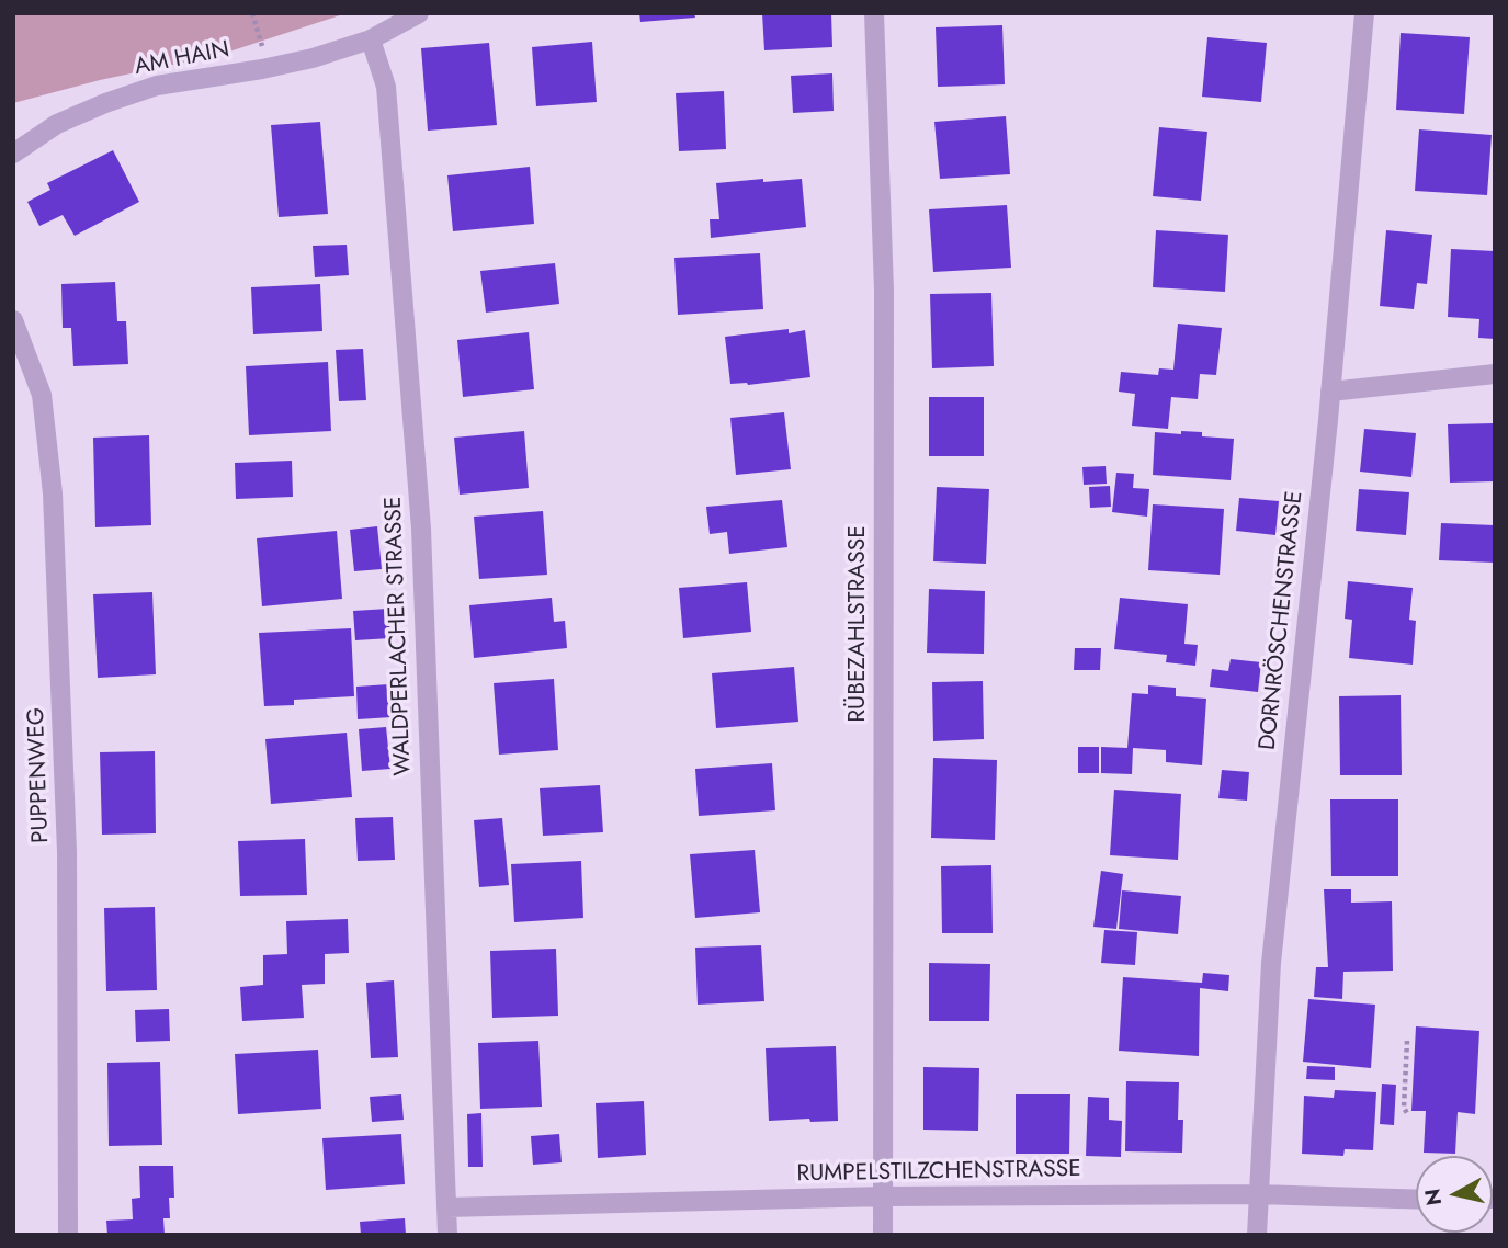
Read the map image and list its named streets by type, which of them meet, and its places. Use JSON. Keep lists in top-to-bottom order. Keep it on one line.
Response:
{"streets":{"street":["AM HAIN","DORNRÖSCHENSTRASSE","RÜBEZAHLSTRASSE","WALDPERLACHER STRASSE","PUPPENWEG","RUMPELSTILZCHENSTRASSE"]},"crossings":[["AM HAIN","WALDPERLACHER STRASSE"],["DORNRÖSCHENSTRASSE","RUMPELSTILZCHENSTRASSE"],["RÜBEZAHLSTRASSE","RUMPELSTILZCHENSTRASSE"],["WALDPERLACHER STRASSE","RUMPELSTILZCHENSTRASSE"]],"north":"left"}
